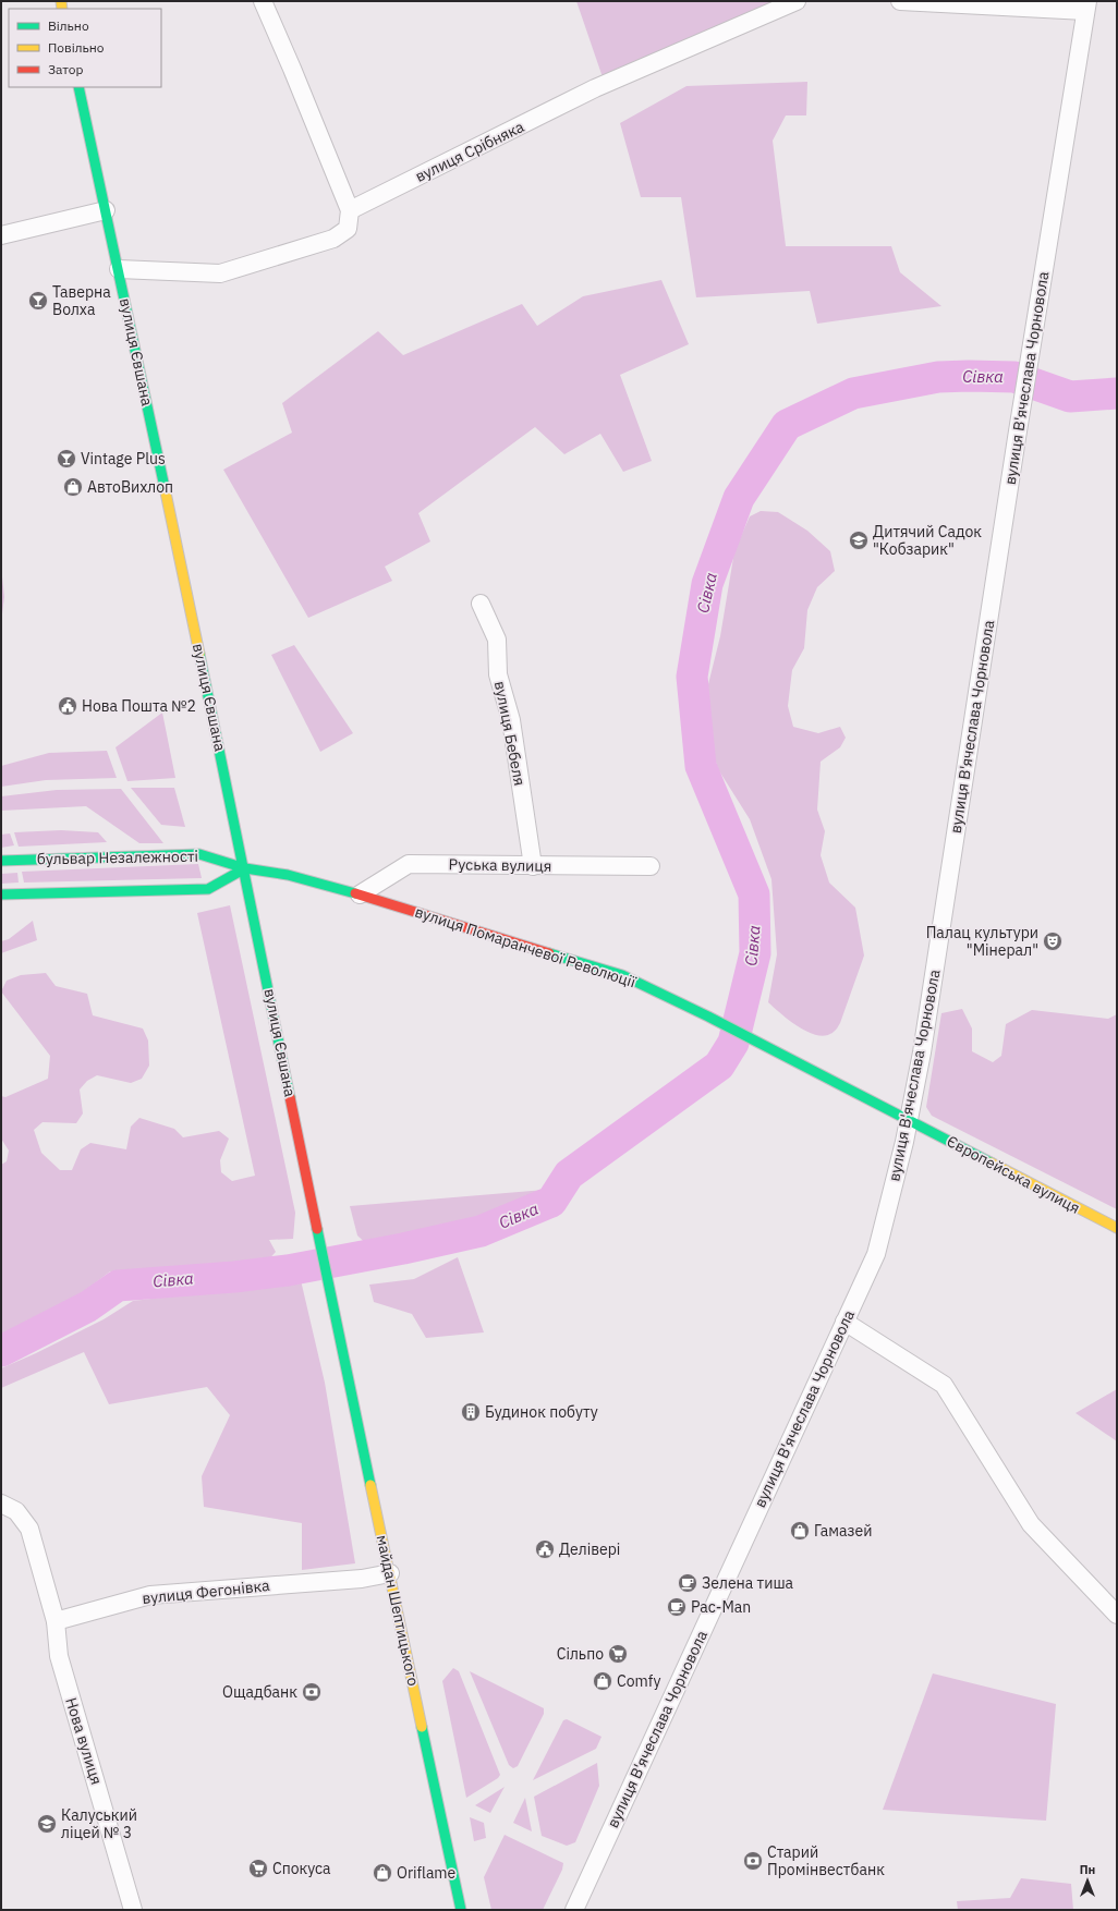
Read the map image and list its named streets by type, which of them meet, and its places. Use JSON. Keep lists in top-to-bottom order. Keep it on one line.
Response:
{"streets":{"main road":["вулиця Євшана","бульвар Незалежності","вулиця Помаранчевої Революції","Європейська вулиця","майдан Шептицького"],"street":["вулиця Срібняка","вулиця В'ячеслава Чорновола","вулиця Бебеля","Руська вулиця","вулиця Фегонівка","Нова вулиця"]},"crossings":[["вулиця Євшана","бульвар Незалежності"],["вулиця Євшана","вулиця Помаранчевої Революції"],["вулиця Євшана","майдан Шептицького"],["вулиця В'ячеслава Чорновола","вулиця Помаранчевої Революції"],["вулиця В'ячеслава Чорновола","Європейська вулиця"],["вулиця Бебеля","Руська вулиця"],["бульвар Незалежності","вулиця Помаранчевої Революції"],["Руська вулиця","вулиця Помаранчевої Революції"],["вулиця Помаранчевої Революції","Європейська вулиця"],["вулиця Фегонівка","майдан Шептицького"],["вулиця Фегонівка","Нова вулиця"]],"water":["Сівка"],"places":{"bar":["Таверна Волха","Vintage Plus"],"shop":["АвтоВихлоп","Гамазей","Comfy","Oriflame"],"school or university":["Дитячий Садок \"Кобзарик\"","Калуський ліцей № 3"],"public building":["Нова Пошта №2","Делівері"],"theatre":["Палац культури \"Мінерал\""],"building":["Будинок побуту"],"cafe":["Зелена тиша","Pac-Man"],"supermarket":["Сільпо","Спокуса"],"bank":["Ощадбанк","Старий Промінвестбанк"]},"legend":["Вільно","Повільно","Затор"],"north":"top"}
